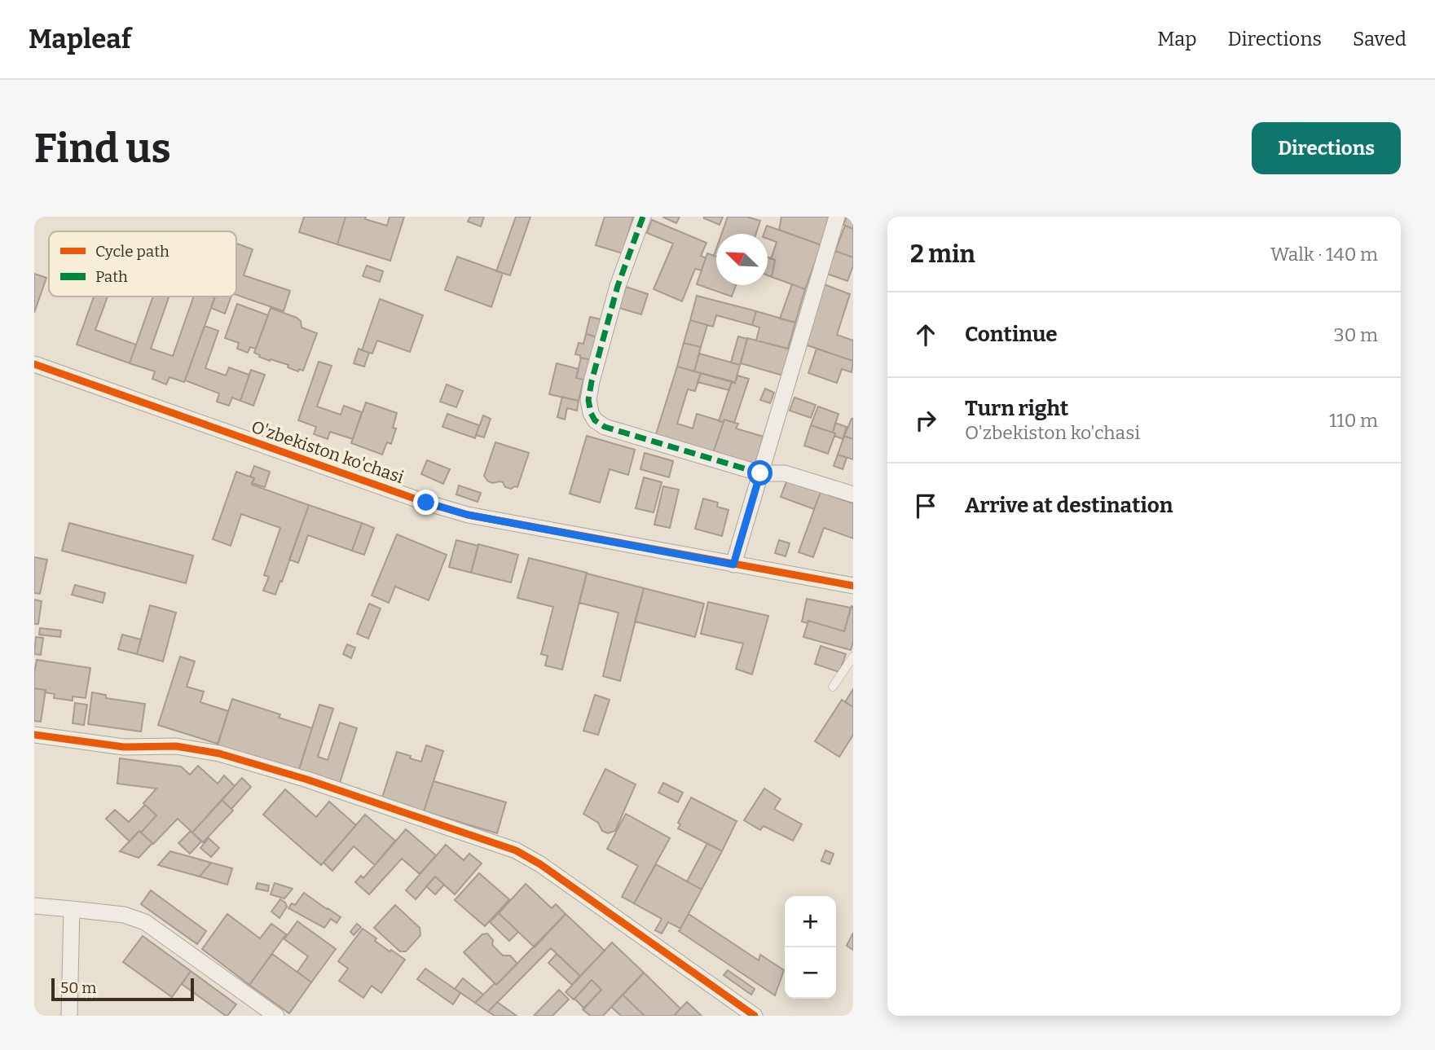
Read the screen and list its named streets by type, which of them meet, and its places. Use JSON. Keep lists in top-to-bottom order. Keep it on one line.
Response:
{"streets":{"street":["O'zbekiston ko'chasi"]},"legend":["Cycle path","Path"],"scale_bar":"50 m","north":"top left","page":{"header":"Mapleaf","nav":["Map","Directions","Saved"],"buttons":"Directions","title":"Find us","heading":["2 min","Walk · 140 m"],"list":[["Continue","30 m"],["Turn right","O'zbekiston ko'chasi","110 m"],"Arrive at destination"],"map_buttons":["+","−"],"scale":"50 m"}}
